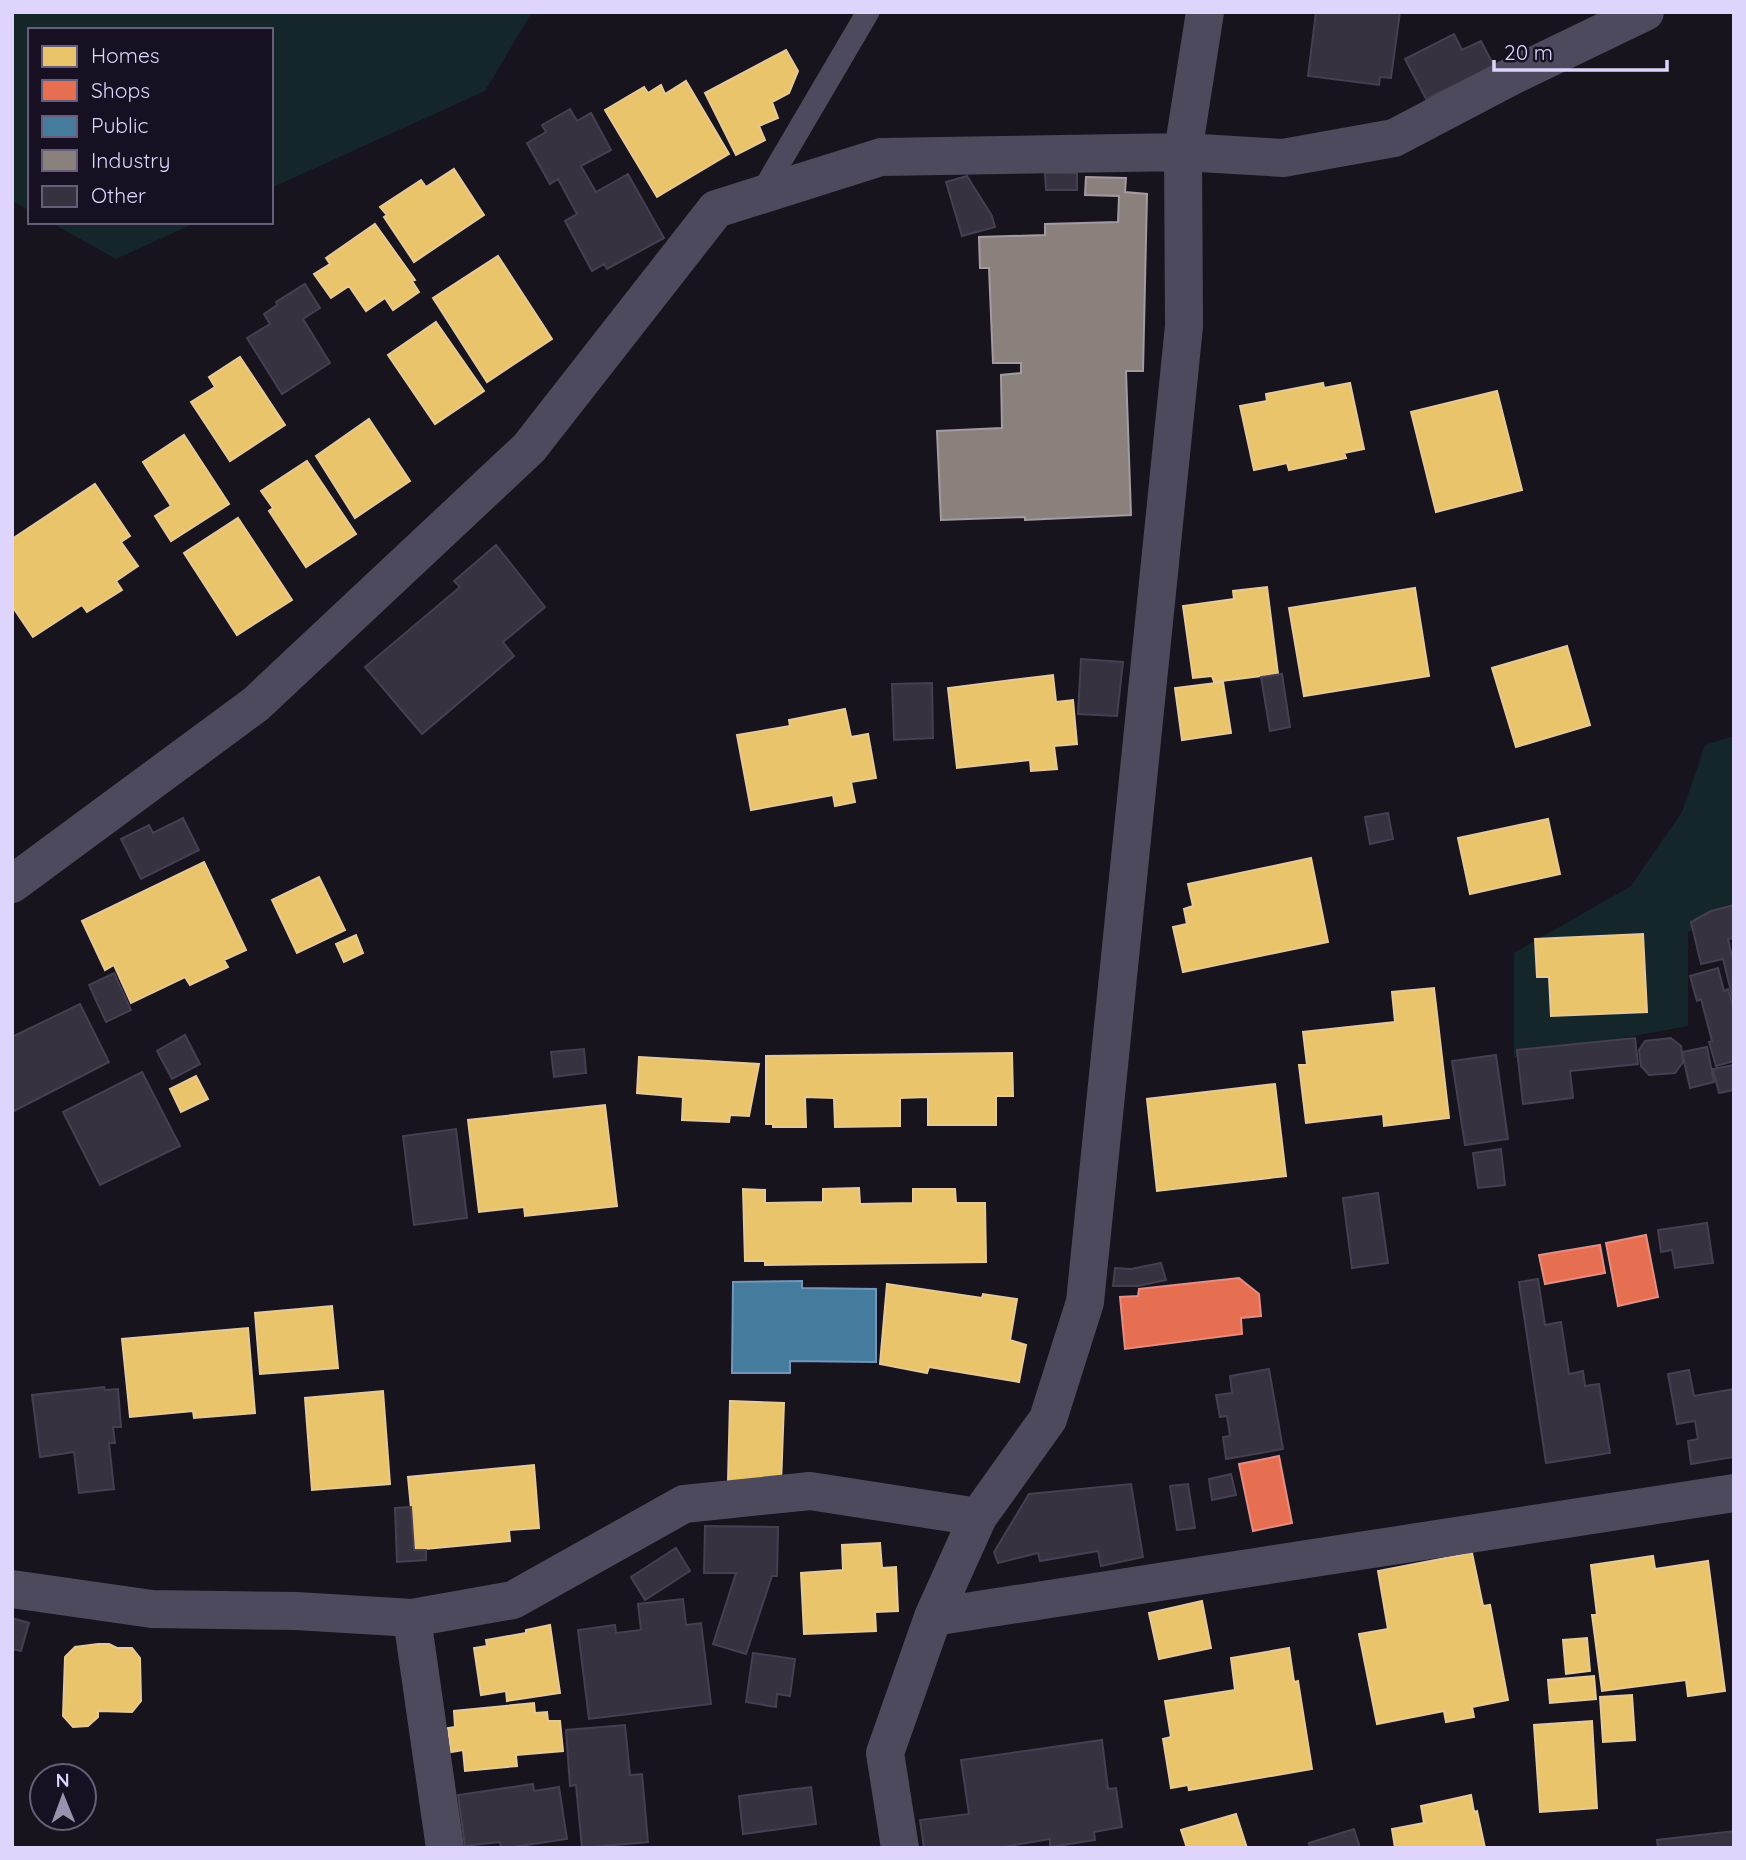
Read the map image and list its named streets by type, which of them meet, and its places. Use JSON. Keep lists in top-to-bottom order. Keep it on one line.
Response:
{"legend":["Homes","Shops","Public","Industry","Other"],"scale_bar":"20 m","north":"top"}
